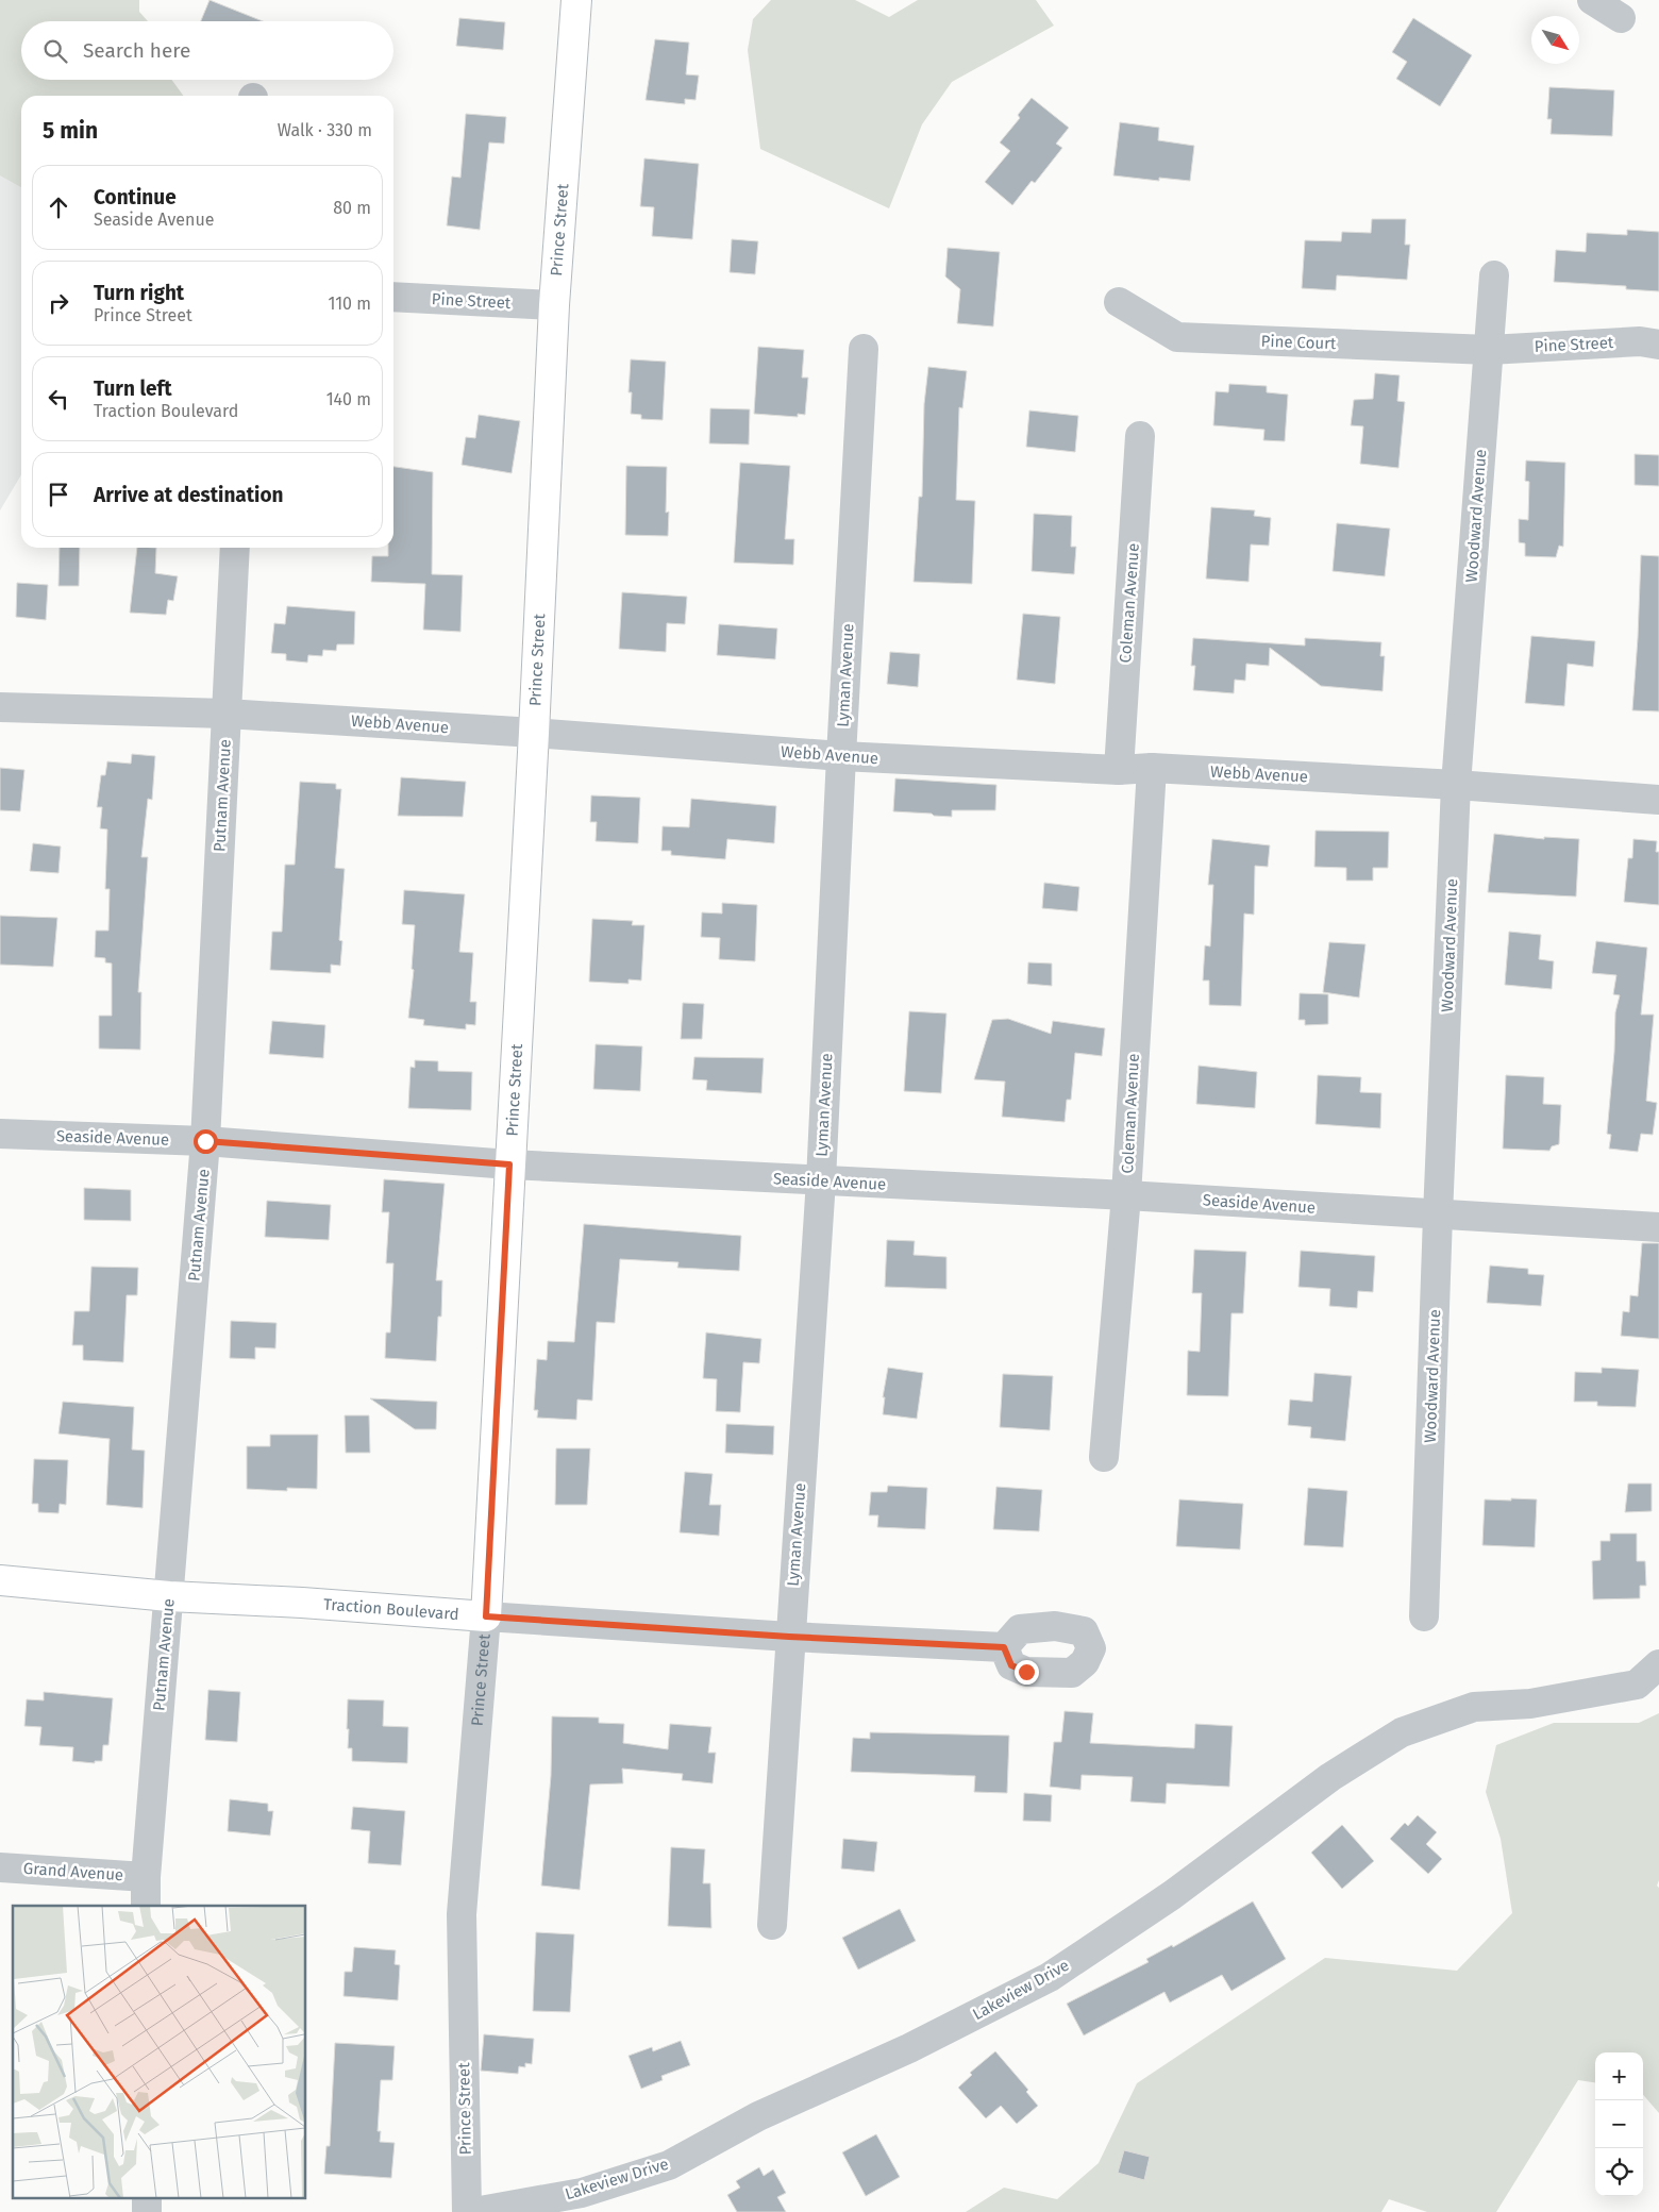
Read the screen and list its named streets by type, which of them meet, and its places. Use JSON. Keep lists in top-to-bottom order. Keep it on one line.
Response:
{"streets":{"street":["Prince Street","Pine Street","Pine Court","Woodward Avenue","Coleman Avenue","Lyman Avenue","Webb Avenue","Putnam Avenue","Seaside Avenue","Traction Boulevard","Grand Avenue","Lakeview Drive"]},"crossings":[["Prince Street","Pine Street"],["Prince Street","Webb Avenue"],["Prince Street","Seaside Avenue"],["Prince Street","Traction Boulevard"],["Pine Street","Pine Court"],["Pine Street","Woodward Avenue"],["Pine Court","Woodward Avenue"],["Woodward Avenue","Webb Avenue"],["Woodward Avenue","Seaside Avenue"],["Coleman Avenue","Webb Avenue"],["Coleman Avenue","Seaside Avenue"],["Lyman Avenue","Webb Avenue"],["Lyman Avenue","Seaside Avenue"],["Lyman Avenue","Traction Boulevard"],["Webb Avenue","Putnam Avenue"],["Putnam Avenue","Seaside Avenue"],["Putnam Avenue","Traction Boulevard"],["Putnam Avenue","Grand Avenue"]],"north":"bottom right","page":{"search":"Search here","heading":["5 min","Walk · 330 m"],"list":[["Continue","Seaside Avenue","80 m"],["Turn right","Prince Street","110 m"],["Turn left","Traction Boulevard","140 m"],"Arrive at destination"],"map_buttons":["+","−"]}}
